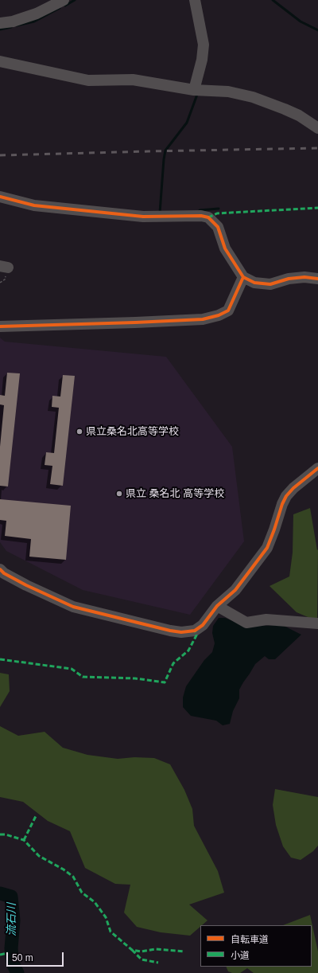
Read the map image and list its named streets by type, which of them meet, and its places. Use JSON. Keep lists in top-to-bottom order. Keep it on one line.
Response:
{"water":["流石川"],"places":["県立桑名北高等学校","県立 桑名北 高等学校"],"legend":["自転車道","小道"],"scale_bar":"50 m"}
